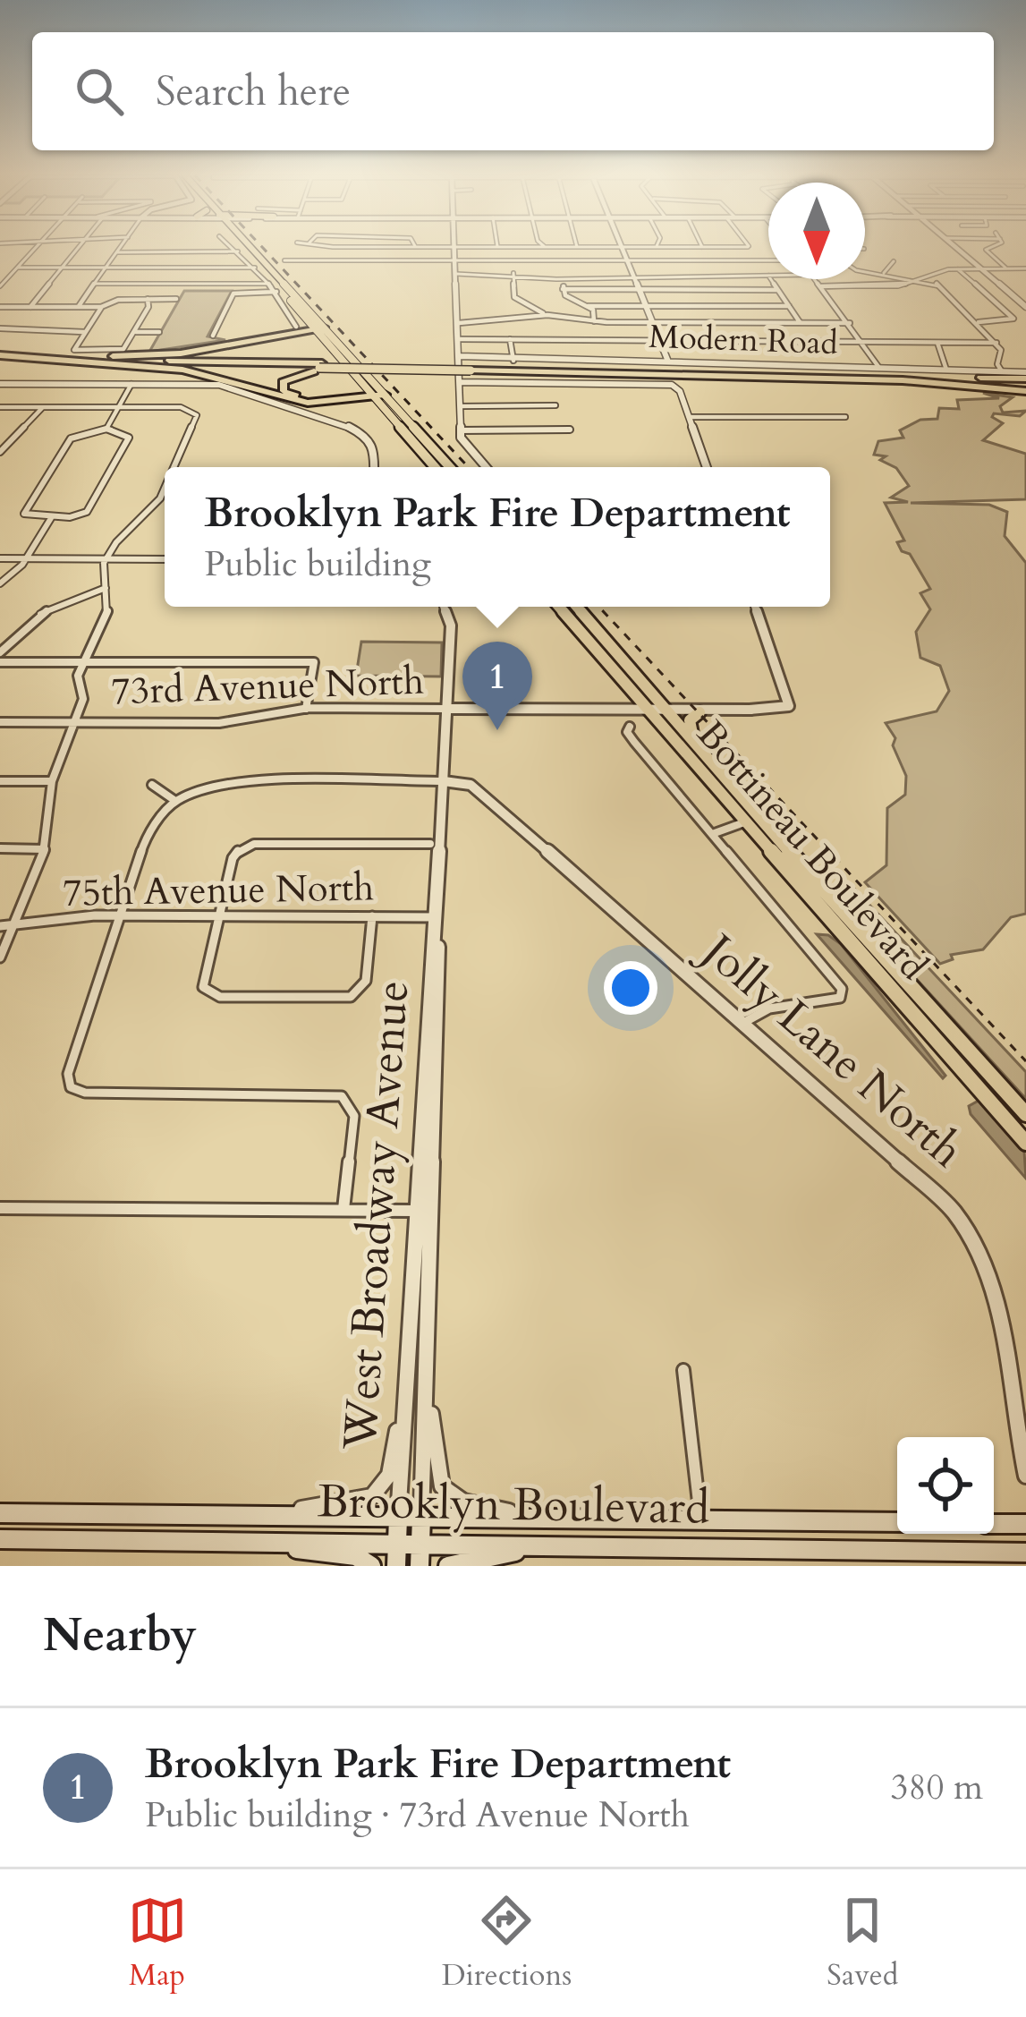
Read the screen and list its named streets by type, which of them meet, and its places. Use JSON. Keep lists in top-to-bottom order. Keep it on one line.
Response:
{"streets":{"highway":["Bottineau Boulevard"],"main road":["West Broadway Avenue","Brooklyn Boulevard"],"street":["Modern Road","73rd Avenue North","75th Avenue North","Jolly Lane North"]},"crossings":[["73rd Avenue North","Bottineau Boulevard"],["73rd Avenue North","West Broadway Avenue"],["75th Avenue North","West Broadway Avenue"],["Jolly Lane North","West Broadway Avenue"],["West Broadway Avenue","Brooklyn Boulevard"]],"north":"bottom","page":{"search":"Search here","popup":["Brooklyn Park Fire Department","Public building"],"pins":"1","heading":"Nearby","list":[{"mark":"1","name":"Brooklyn Park Fire Department","note":"Public building · 73rd Avenue North","value":"380 m"}],"nav":["Map","Directions","Saved"]}}
